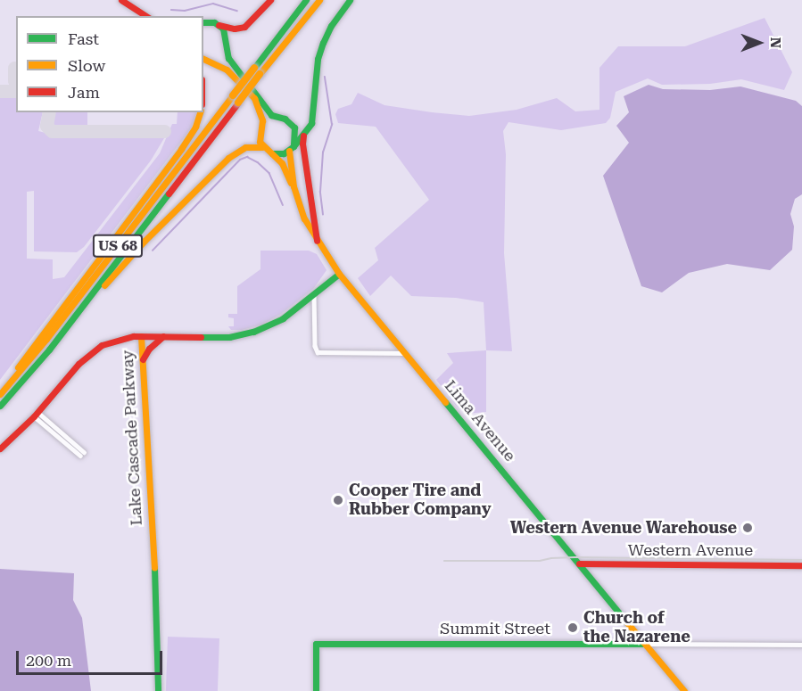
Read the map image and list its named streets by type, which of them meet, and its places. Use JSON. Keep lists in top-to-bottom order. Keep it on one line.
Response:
{"streets":{"main road":["US 68","Lima Avenue","Lake Cascade Parkway","Western Avenue","Summit Street"]},"crossings":[["Lima Avenue","Lake Cascade Parkway"],["Lima Avenue","Western Avenue"],["Lima Avenue","Summit Street"]],"places":["Cooper Tire and Rubber Company","Western Avenue Warehouse","Church of the Nazarene"],"legend":["Fast","Slow","Jam"],"scale_bar":"200 m","north":"right"}
